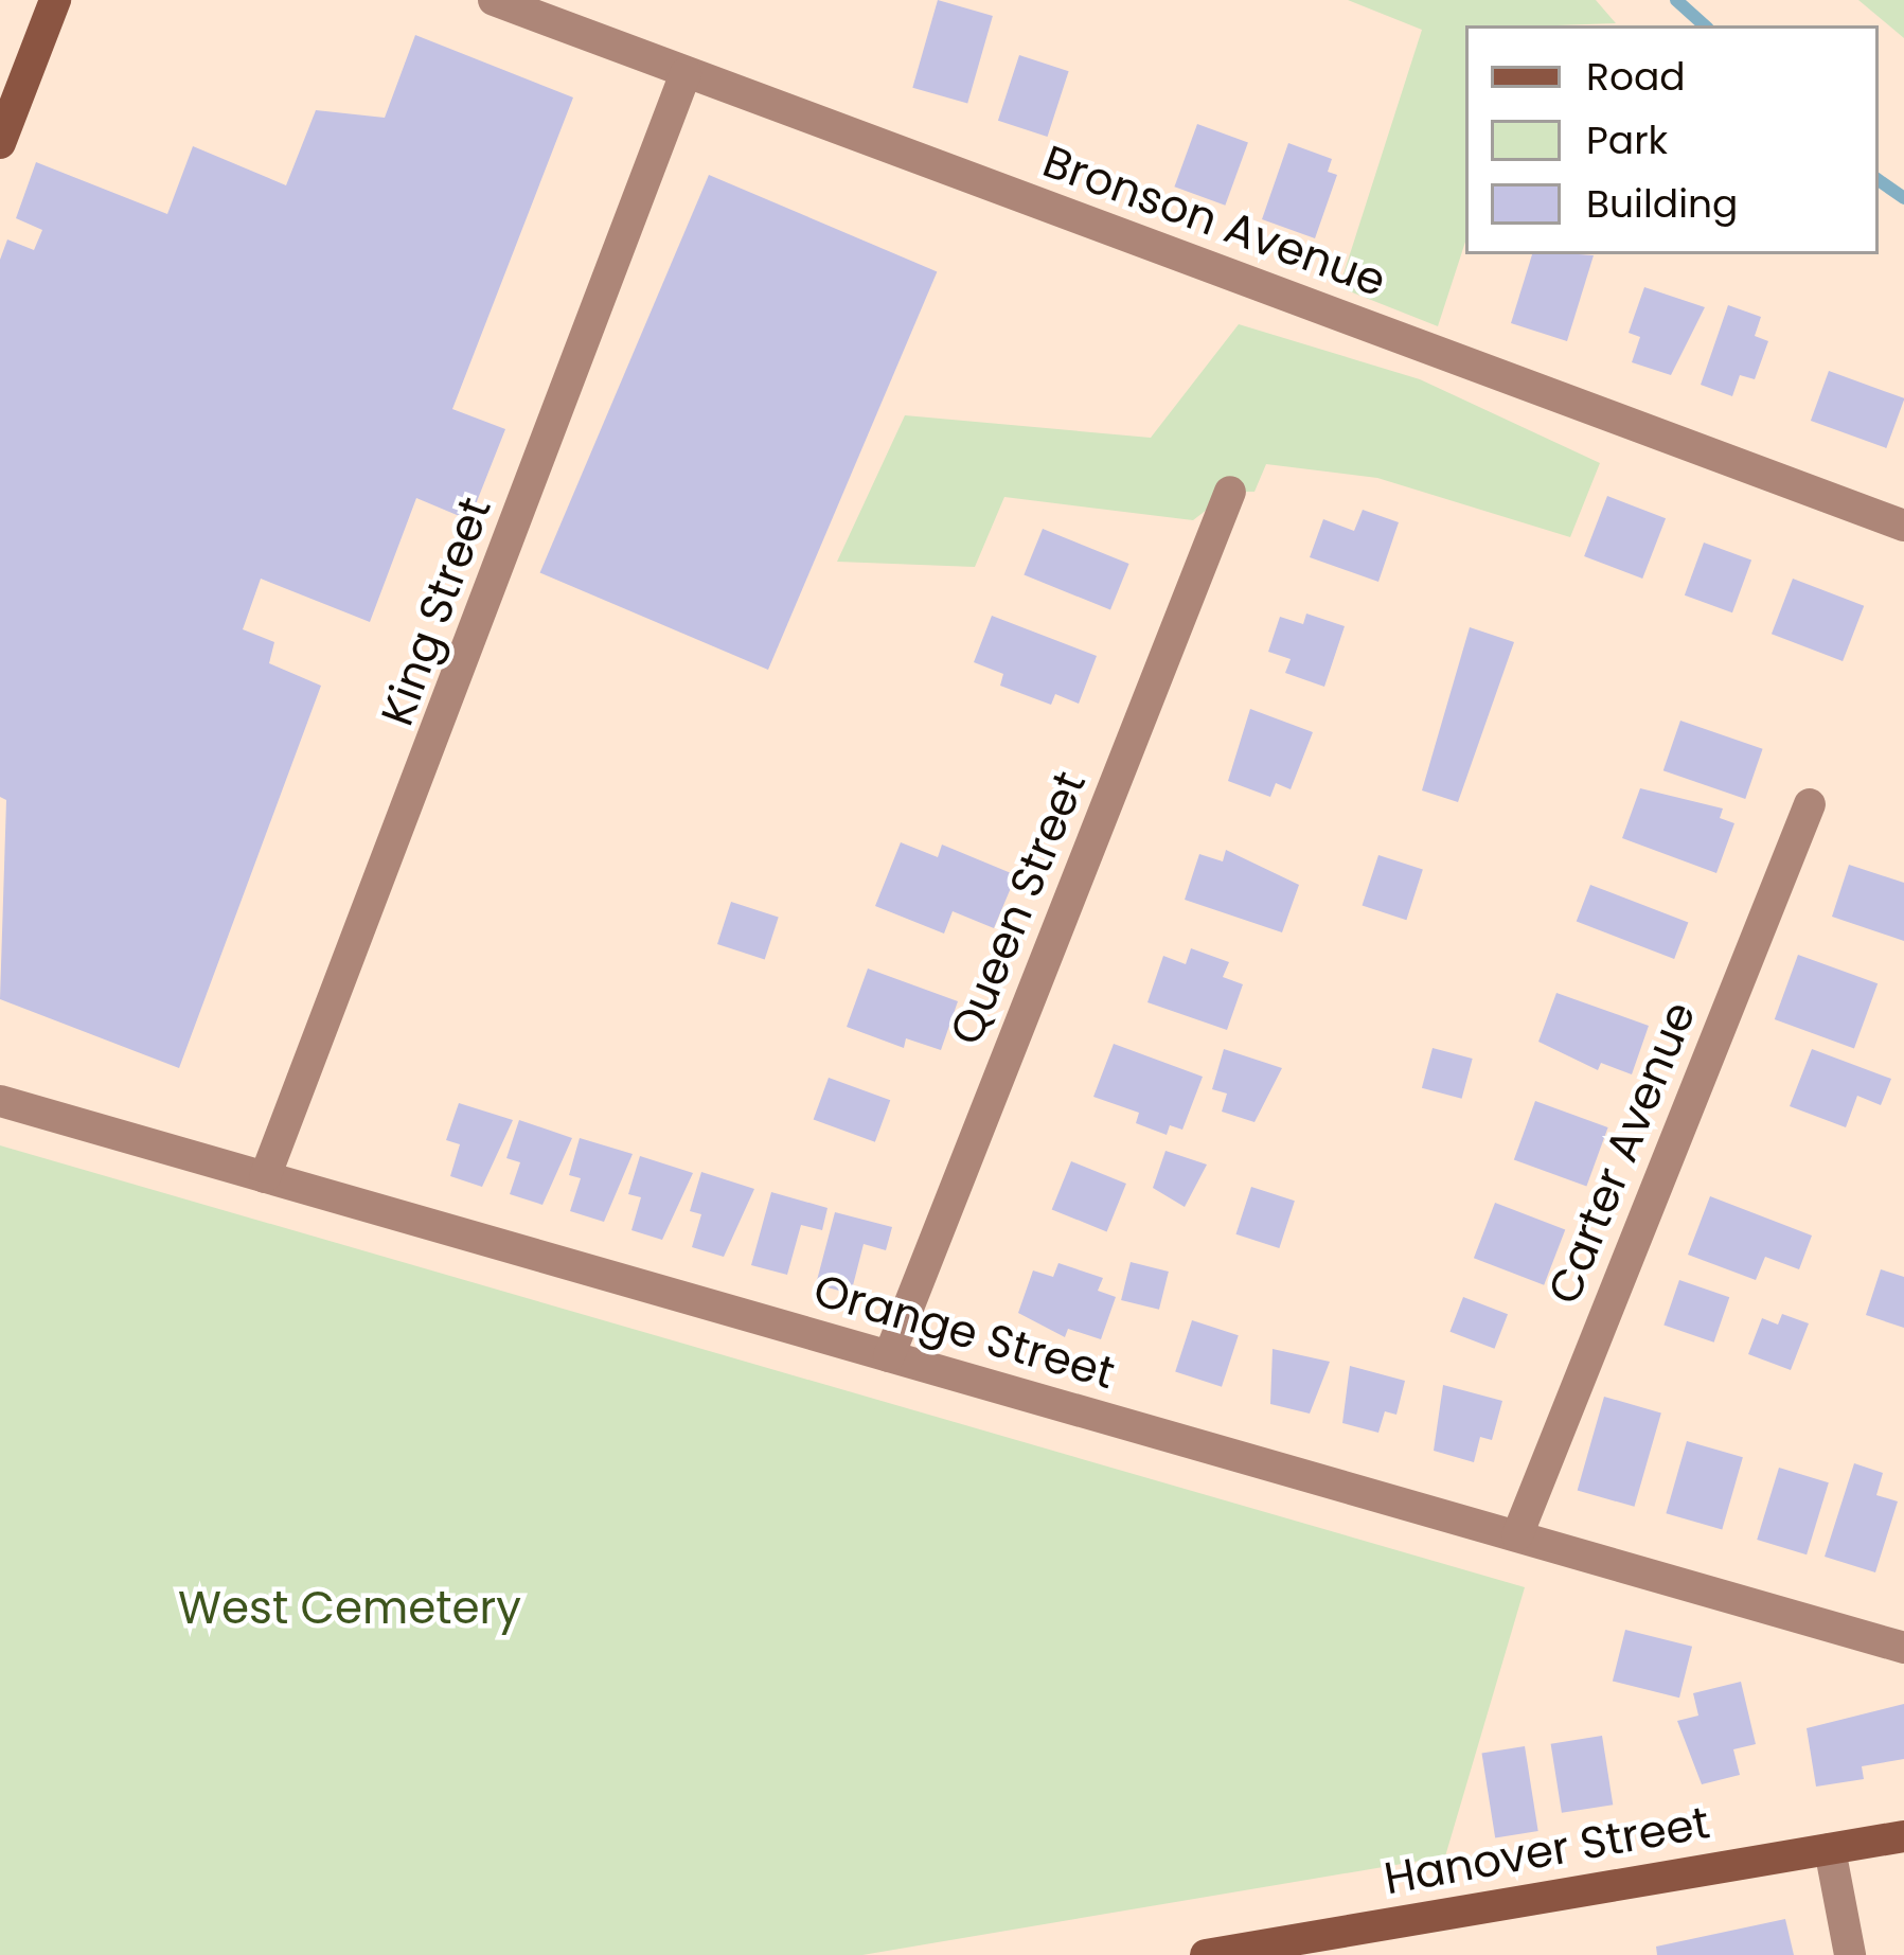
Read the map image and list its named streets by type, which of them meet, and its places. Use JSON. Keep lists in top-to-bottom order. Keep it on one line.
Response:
{"streets":{"main road":["Hanover Street"],"street":["Bronson Avenue","King Street","Queen Street","Carter Avenue","Orange Street"]},"crossings":[["Bronson Avenue","King Street"],["King Street","Orange Street"],["Queen Street","Orange Street"],["Carter Avenue","Orange Street"]],"parks":["West Cemetery"],"legend":["Road","Park","Building"]}
